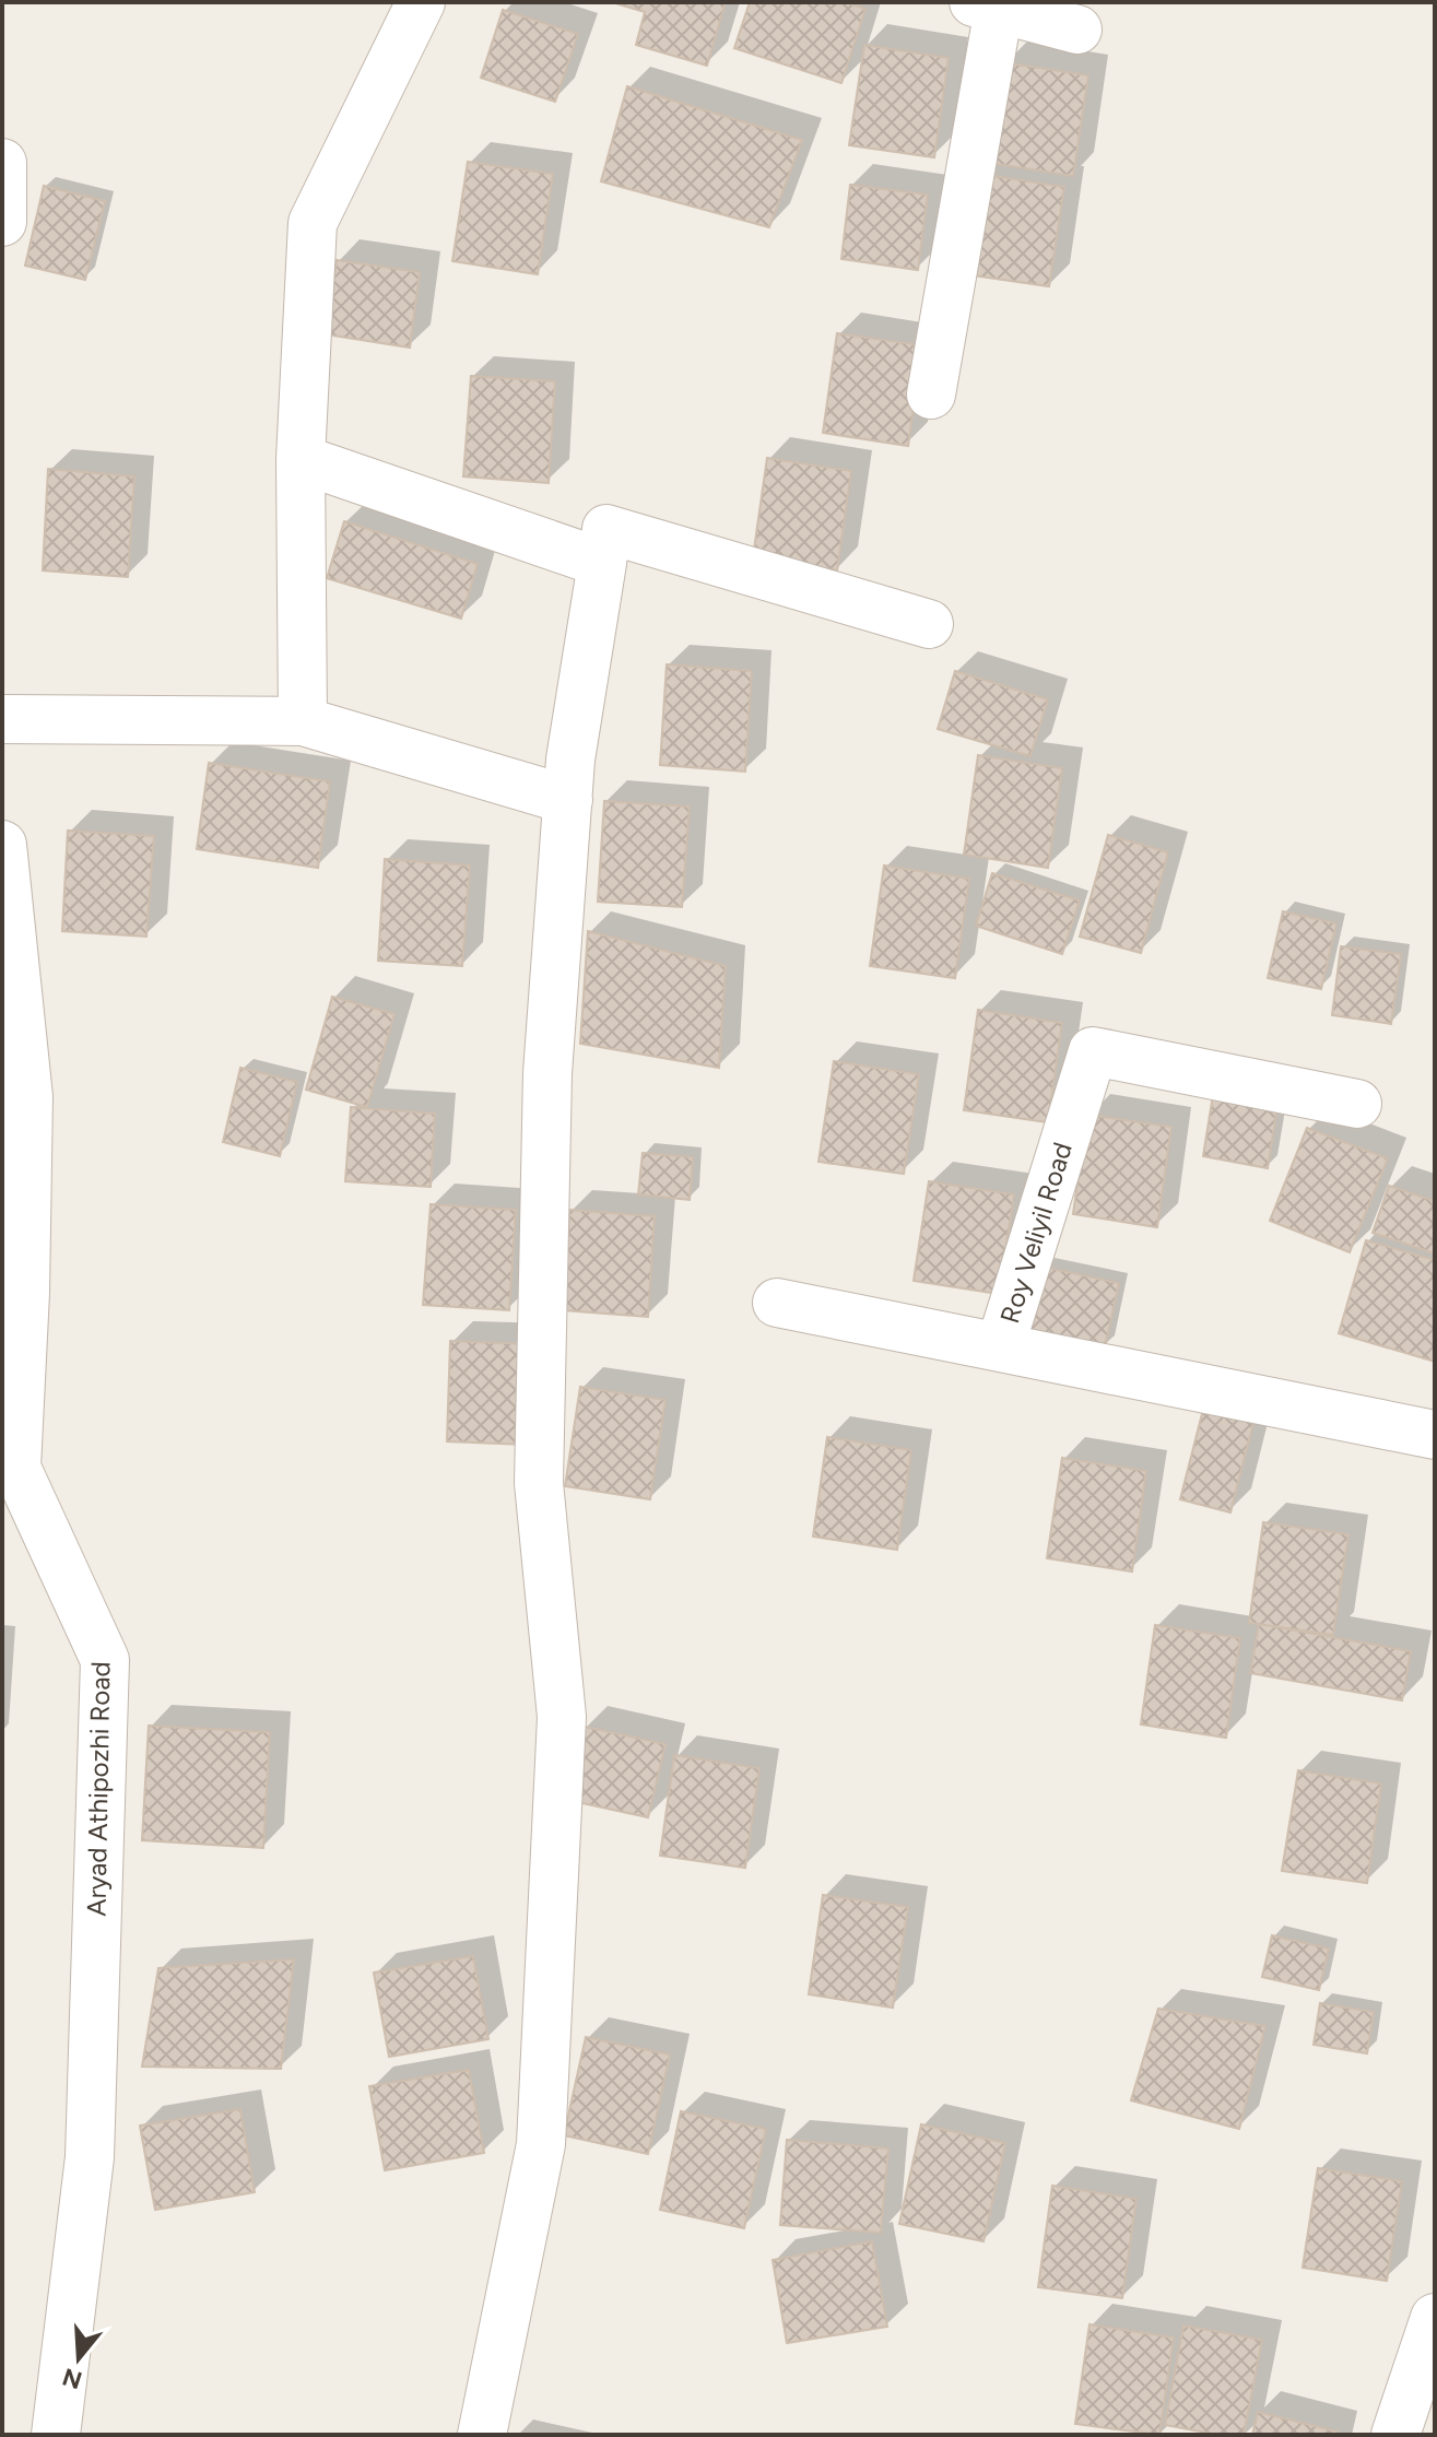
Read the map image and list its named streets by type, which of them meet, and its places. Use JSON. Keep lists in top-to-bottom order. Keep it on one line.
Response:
{"streets":{"street":["Roy Veliyil Road","Aryad Athipozhi Road"]},"north":"bottom"}
